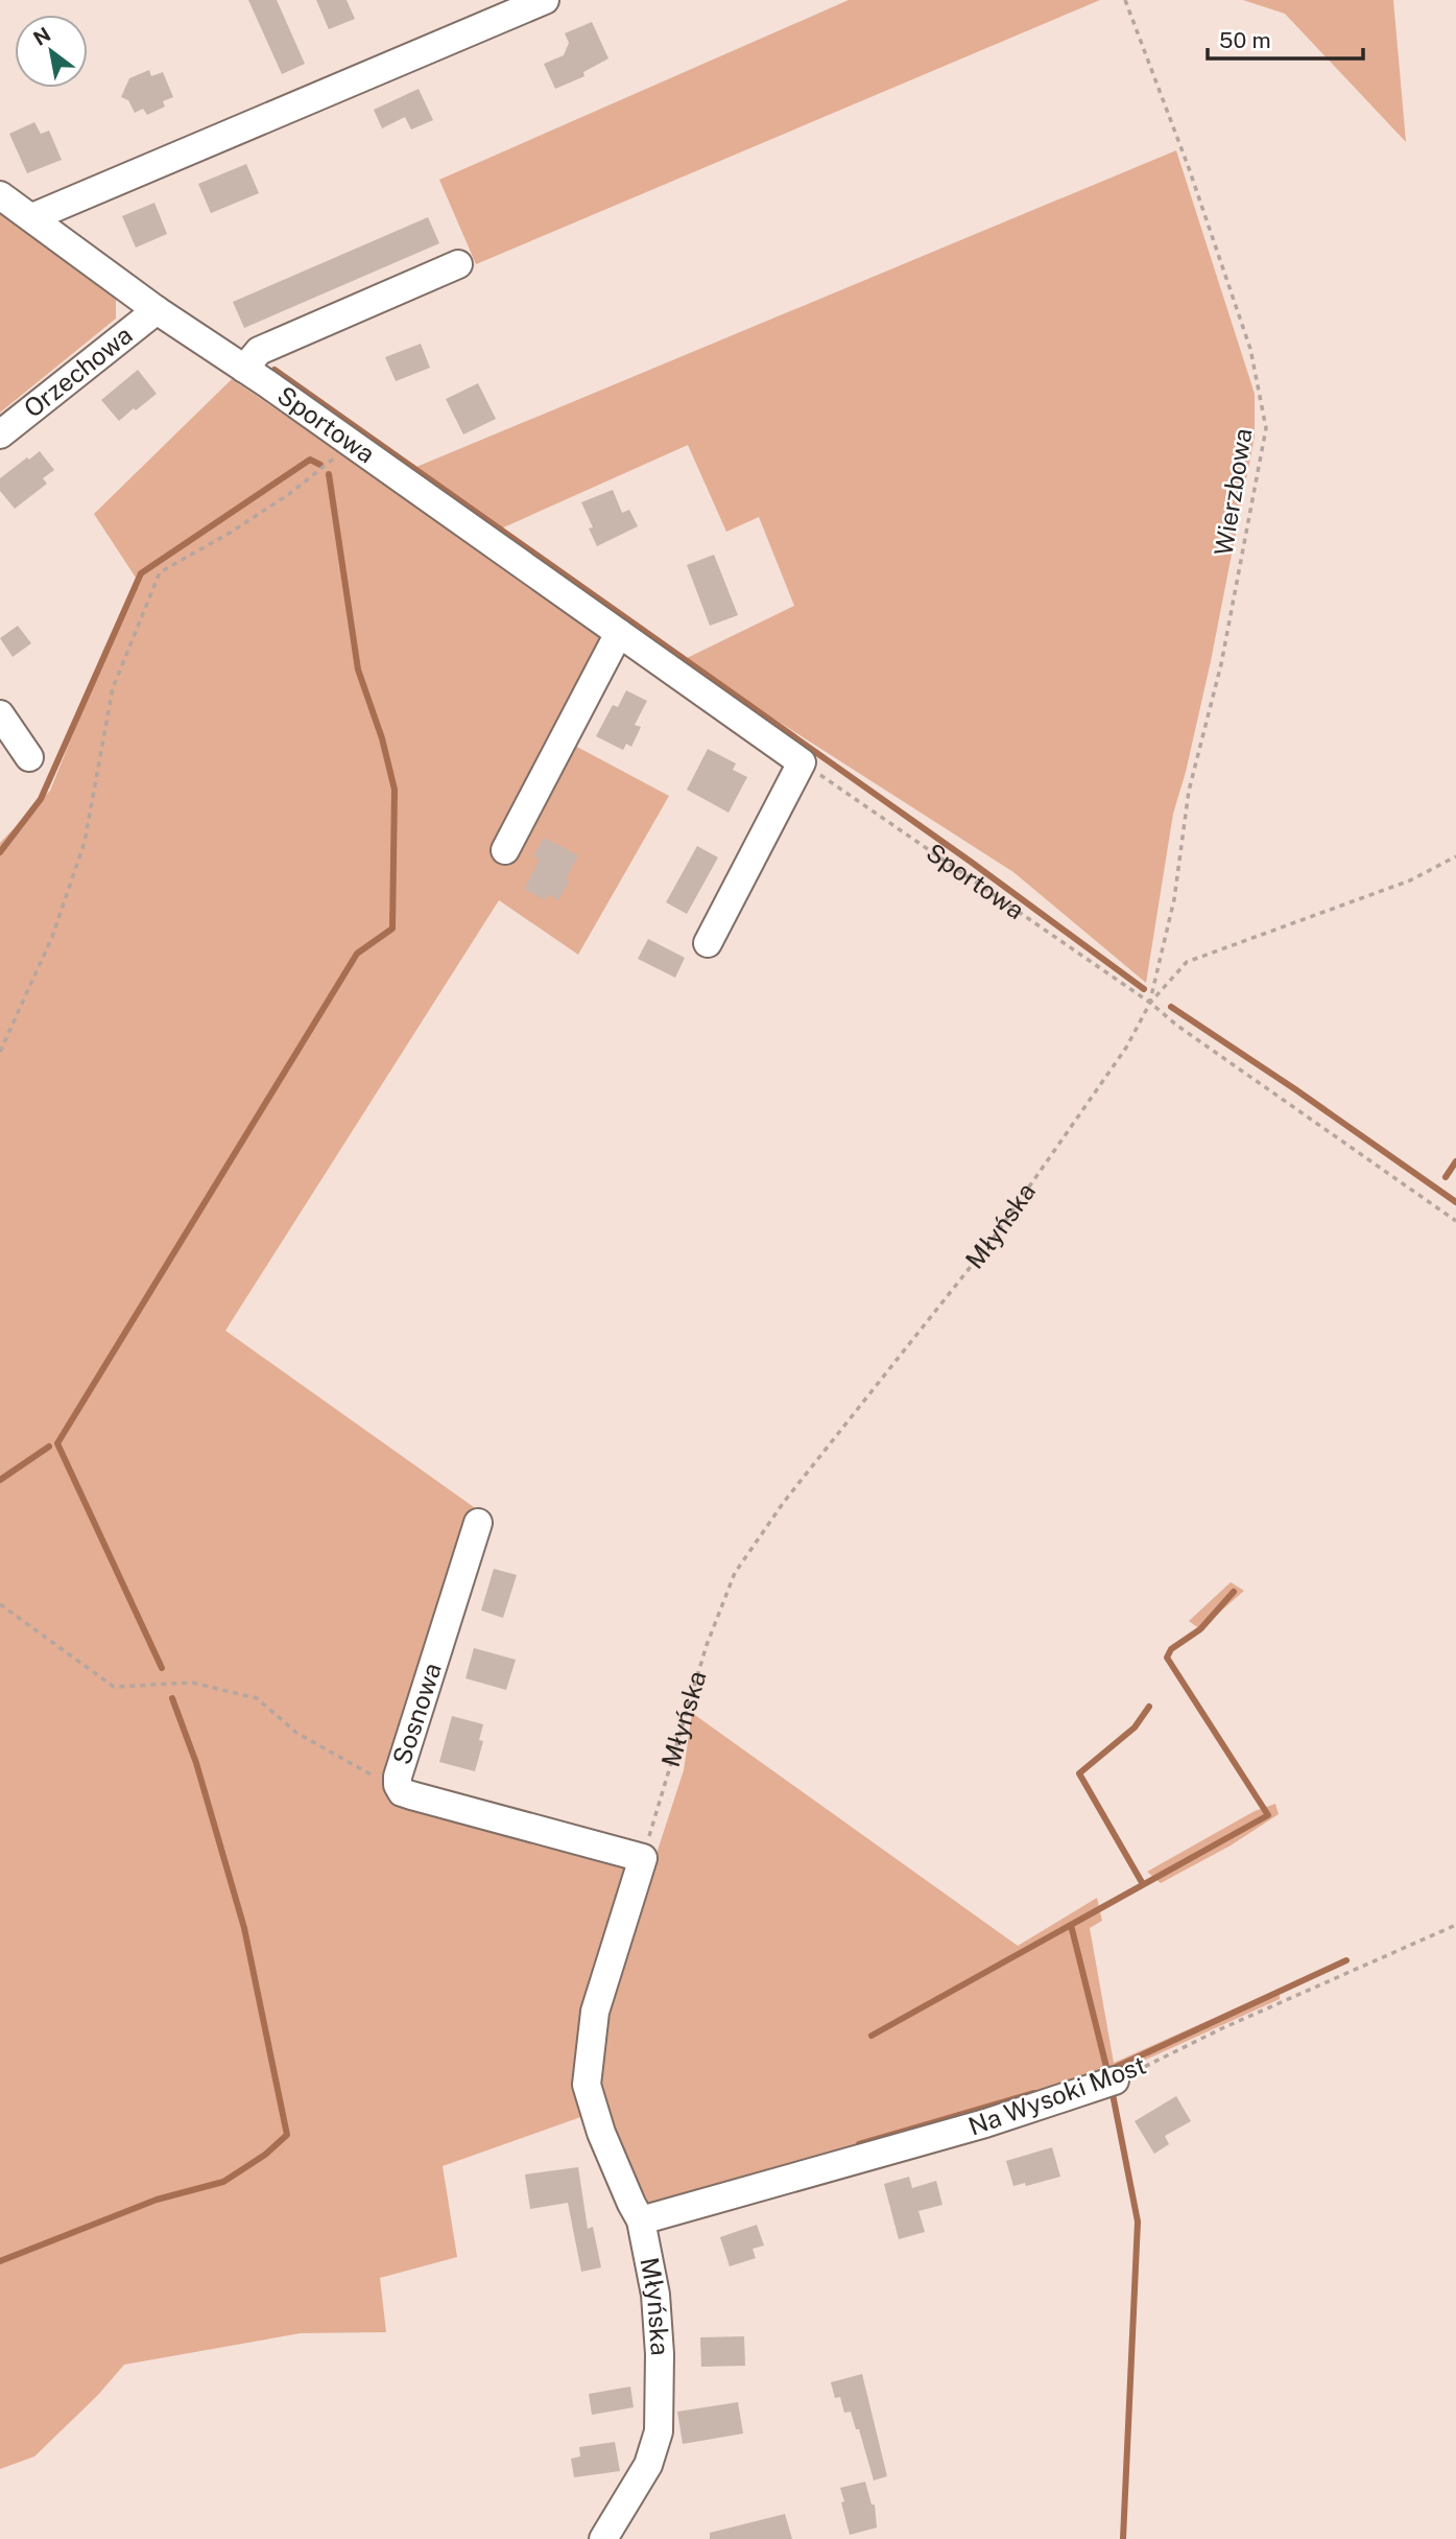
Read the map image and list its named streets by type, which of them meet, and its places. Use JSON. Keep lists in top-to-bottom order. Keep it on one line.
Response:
{"streets":{"street":["Orzechowa","Sportowa","Młyńska","Sosnowa","Na Wysoki Most"],"path":["Wierzbowa"]},"crossings":[["Orzechowa","Sportowa"],["Sportowa","Wierzbowa"],["Sportowa","Młyńska"],["Wierzbowa","Młyńska"],["Młyńska","Sosnowa"],["Młyńska","Na Wysoki Most"]],"scale_bar":"50 m","north":"top left"}
